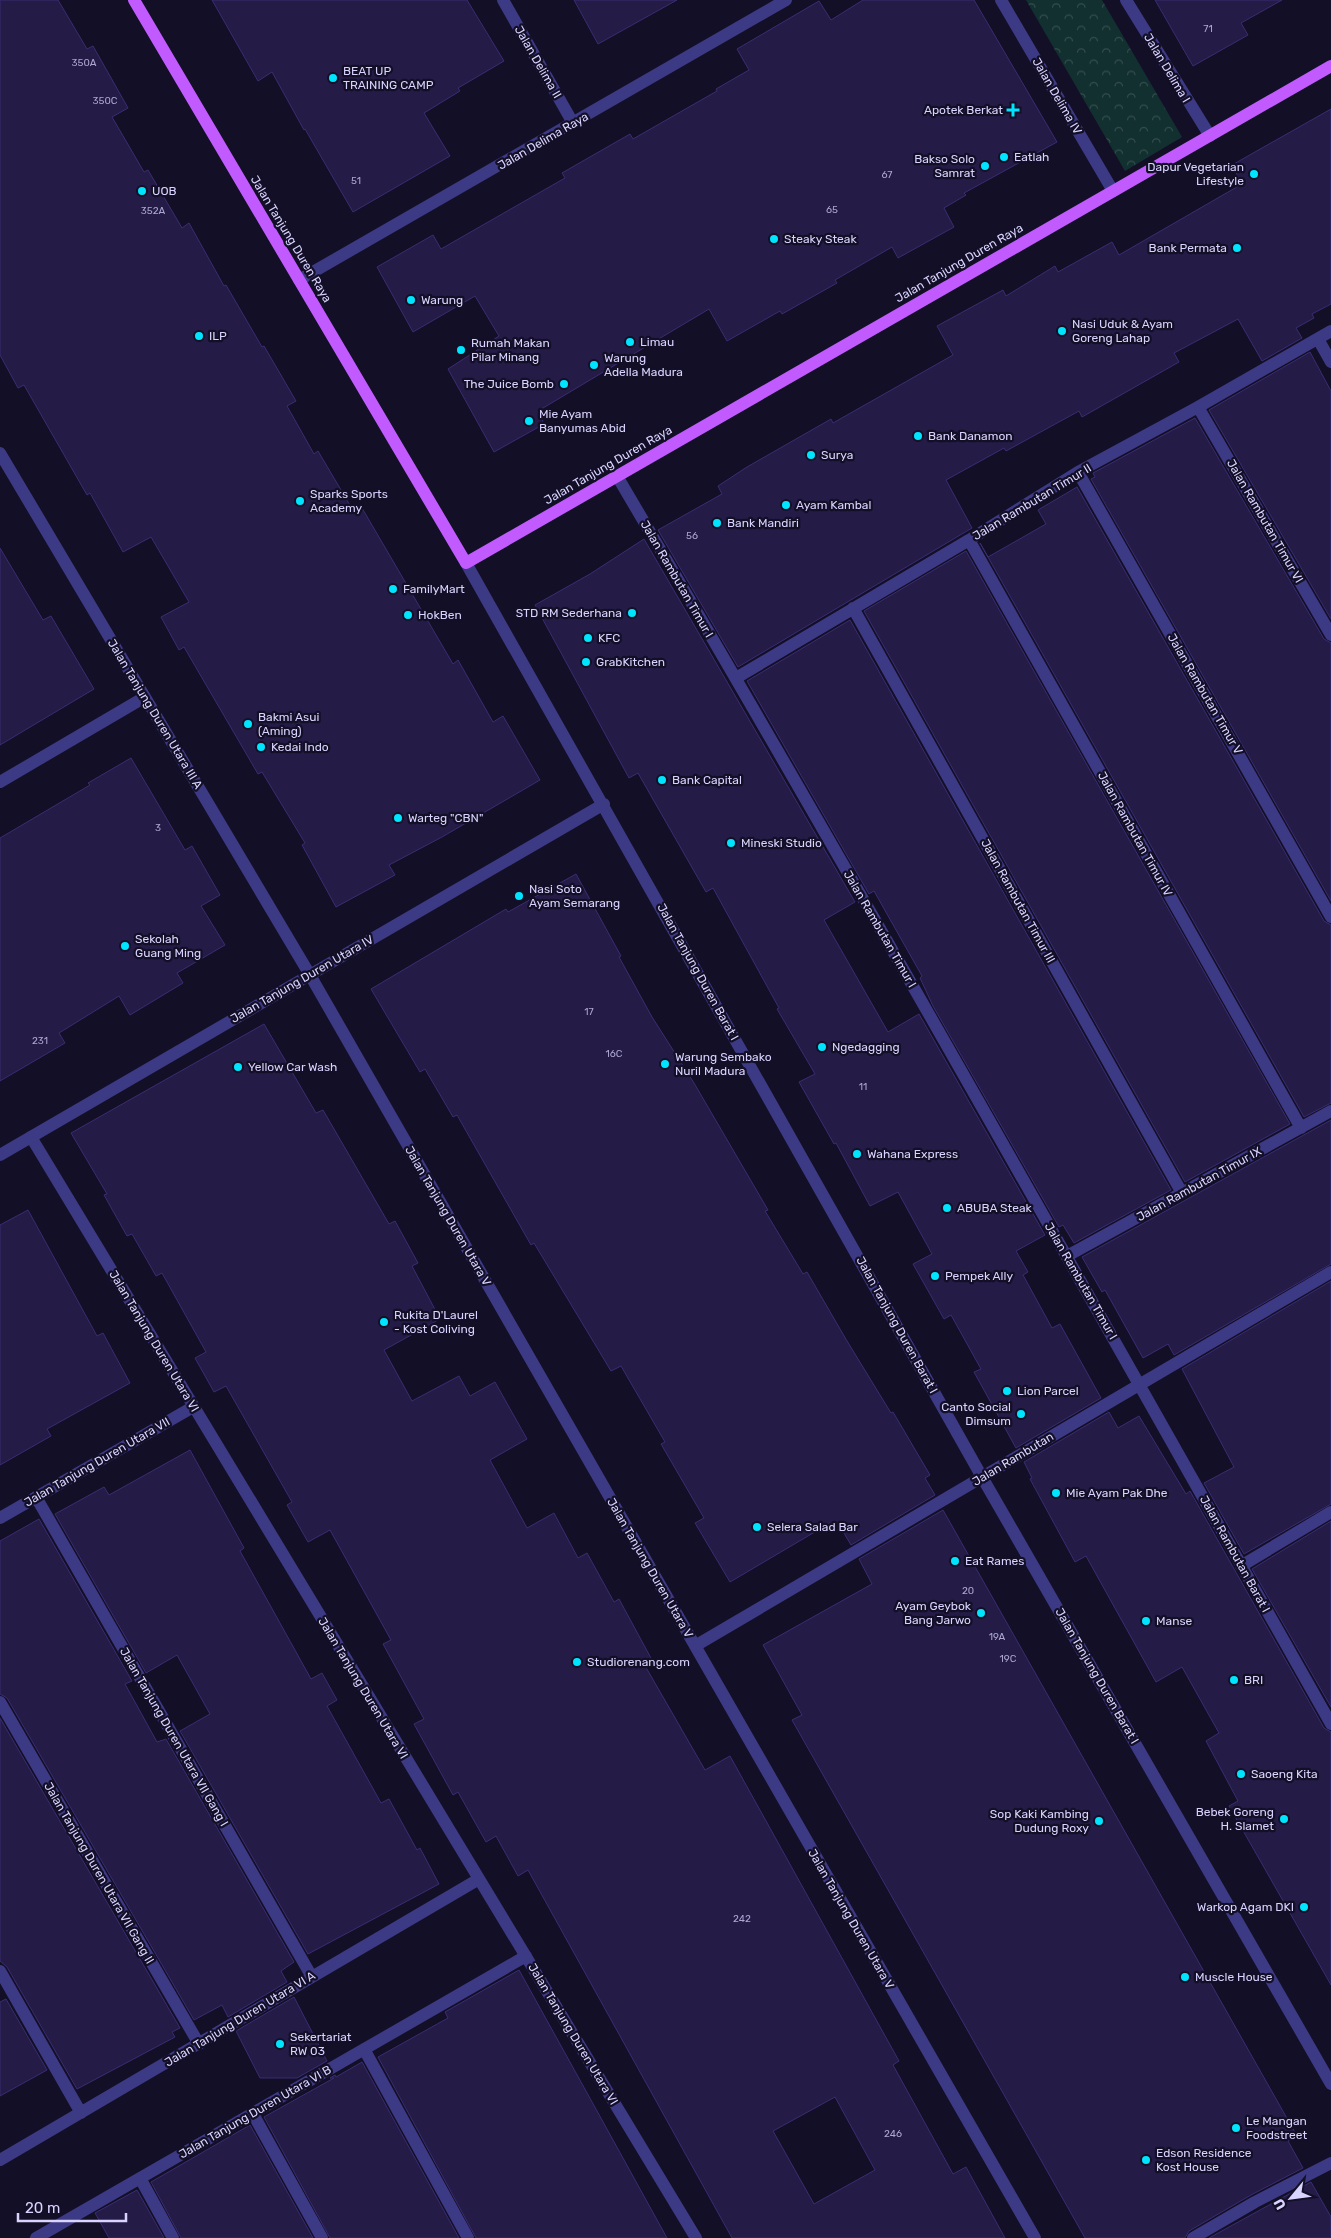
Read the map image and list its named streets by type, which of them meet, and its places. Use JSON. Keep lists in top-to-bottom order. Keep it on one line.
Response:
{"streets":{"main road":["Jalan Tanjung Duren Raya"],"street":["Jalan Delima II","Jalan Delima I","Jalan Delima IV","Jalan Delima Raya","Jalan Rambutan Timur II","Jalan Rambutan Timur VI","Jalan Rambutan Timur I","Jalan Rambutan Timur V","Jalan Tanjung Duren Utara III A","Jalan Rambutan Timur IV","Jalan Rambutan Timur III","Jalan Tanjung Duren Barat I","Jalan Tanjung Duren Utara IV","Jalan Rambutan Timur IX","Jalan Tanjung Duren Utara V","Jalan Tanjung Duren Utara VI","Jalan Rambutan","Jalan Tanjung Duren Utara VII","Jalan Rambutan Barat I","Jalan Tanjung Duren Utara VII Gang I","Jalan Tanjung Duren Utara VII Gang II","Jalan Tanjung Duren Utara VI A","Jalan Tanjung Duren Utara VI B"]},"crossings":[["Jalan Delima II","Jalan Delima Raya"],["Jalan Delima I","Jalan Tanjung Duren Raya"],["Jalan Delima IV","Jalan Tanjung Duren Raya"],["Jalan Delima Raya","Jalan Tanjung Duren Raya"],["Jalan Tanjung Duren Raya","Jalan Rambutan Timur I"],["Jalan Tanjung Duren Raya","Jalan Tanjung Duren Barat I"],["Jalan Rambutan Timur II","Jalan Rambutan Timur VI"],["Jalan Rambutan Timur II","Jalan Rambutan Timur I"],["Jalan Rambutan Timur II","Jalan Rambutan Timur V"],["Jalan Rambutan Timur II","Jalan Rambutan Timur IV"],["Jalan Rambutan Timur II","Jalan Rambutan Timur III"],["Jalan Rambutan Timur I","Jalan Rambutan Timur IX"],["Jalan Rambutan Timur I","Jalan Rambutan"],["Jalan Rambutan Timur I","Jalan Rambutan Barat I"],["Jalan Tanjung Duren Utara III A","Jalan Tanjung Duren Utara IV"],["Jalan Tanjung Duren Utara III A","Jalan Tanjung Duren Utara V"],["Jalan Rambutan Timur IV","Jalan Rambutan Timur IX"],["Jalan Rambutan Timur III","Jalan Rambutan Timur IX"],["Jalan Tanjung Duren Barat I","Jalan Tanjung Duren Utara IV"],["Jalan Tanjung Duren Barat I","Jalan Rambutan"],["Jalan Tanjung Duren Utara IV","Jalan Tanjung Duren Utara V"],["Jalan Tanjung Duren Utara IV","Jalan Tanjung Duren Utara VI"],["Jalan Tanjung Duren Utara V","Jalan Rambutan"],["Jalan Tanjung Duren Utara VI","Jalan Tanjung Duren Utara VII"],["Jalan Tanjung Duren Utara VI","Jalan Tanjung Duren Utara VI A"],["Jalan Tanjung Duren Utara VI","Jalan Tanjung Duren Utara VI B"],["Jalan Rambutan","Jalan Rambutan Barat I"],["Jalan Tanjung Duren Utara VII","Jalan Tanjung Duren Utara VII Gang I"],["Jalan Tanjung Duren Utara VII Gang I","Jalan Tanjung Duren Utara VI A"],["Jalan Tanjung Duren Utara VII Gang II","Jalan Tanjung Duren Utara VI A"]],"places":{"other":["BEAT UP TRAINING CAMP","Eatlah","Bakso Solo Samrat","Dapur Vegetarian Lifestyle","UOB","Steaky Steak","Bank Permata","Warung","Nasi Uduk & Ayam Goreng Lahap","ILP","Limau","Rumah Makan Pilar Minang","Warung Adella Madura","The Juice Bomb","Mie Ayam Banyumas Abid","Bank Danamon","Surya","Sparks Sports Academy","Ayam Kambal","Bank Mandiri","FamilyMart","STD RM Sederhana","HokBen","KFC","GrabKitchen","Bakmi Asui (Aming)","Kedai Indo","Bank Capital","Warteg \"CBN\"","Mineski Studio","Nasi Soto Ayam Semarang","Sekolah Guang Ming","Ngedagging","Warung Sembako Nuril Madura","Yellow Car Wash","Wahana Express","ABUBA Steak","Pempek Ally","Rukita D'Laurel - Kost Coliving","Lion Parcel","Canto Social Dimsum","Mie Ayam Pak Dhe","Selera Salad Bar","Eat Rames","Ayam Geybok Bang Jarwo","Manse","Studiorenang.com","BRI","Saoeng Kita","Bebek Goreng H. Slamet","Sop Kaki Kambing Dudung Roxy","Warkop Agam DKI","Muscle House","Sekertariat RW 03","Le Mangan Foodstreet","Edson Residence Kost House"],"health":["Apotek Berkat"]},"house_numbers":["71","350A","350C","67","51","65","352A","56","3","17","231","16C","11","20","19A","19C","242","246"],"scale_bar":"20 m","north":"bottom left"}
